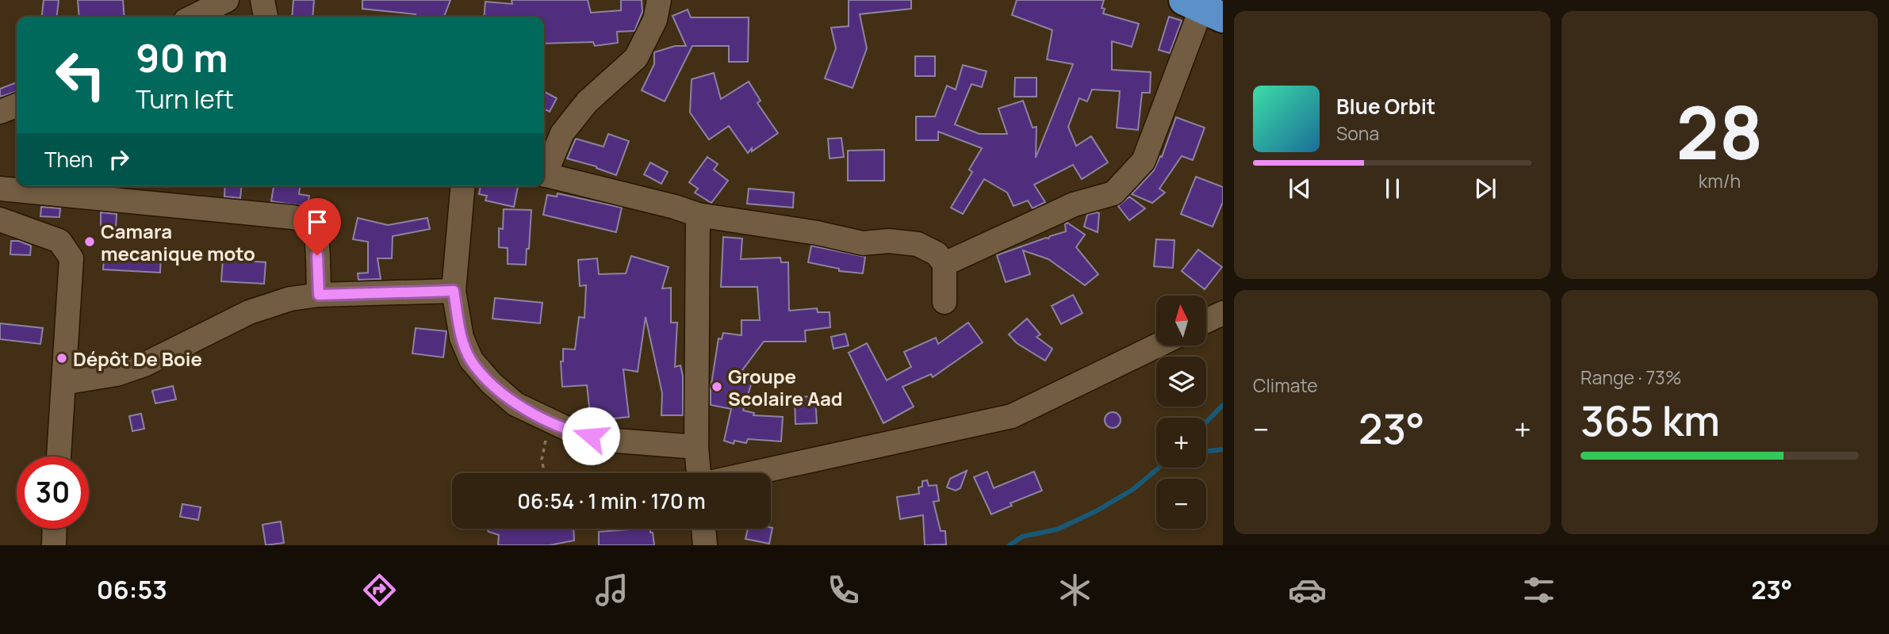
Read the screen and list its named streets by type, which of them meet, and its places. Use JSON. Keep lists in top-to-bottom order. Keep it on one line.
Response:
{"places":["Camara mecanique moto","Dépôt De Boie","Groupe Scolaire Aad"],"north":"top","page":{"tile":[["28","km/h"],"Climate",["Range · 73%","365 km"]],"turn":["90 m","Turn left"],"song":["Blue Orbit","Sona"],"then":"Then","map_buttons":["+","−"],"heat":["−","23°","+"],"limit":"30","trip":"06:54 · 1 min · 170 m","tabs":["06:53","23°"]}}
